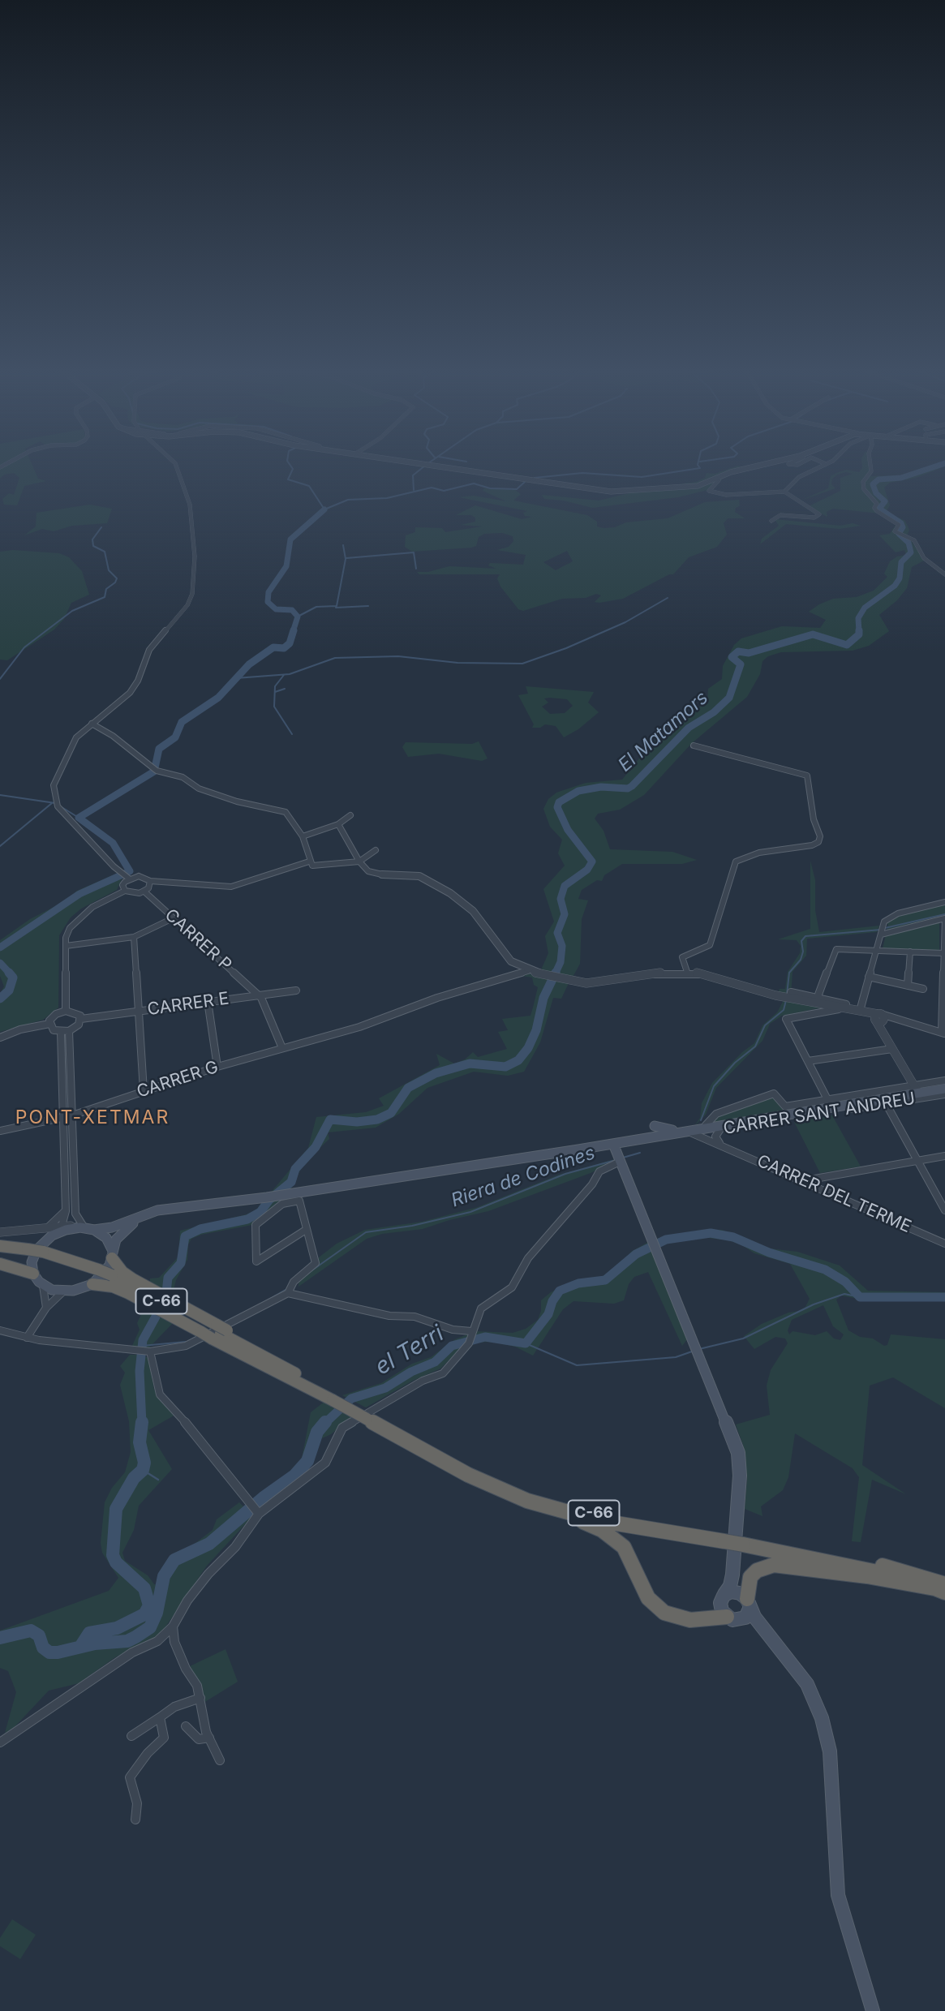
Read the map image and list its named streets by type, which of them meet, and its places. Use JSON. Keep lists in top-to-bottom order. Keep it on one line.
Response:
{"streets":{"highway":["C-66"],"street":["CARRER P","CARRER E","CARRER G","CARRER SANT ANDREU","CARRER DEL TERME"]},"crossings":[["CARRER P","CARRER E"],["CARRER P","CARRER G"]],"districts":["PONT-XETMAR"],"water":["El Matamors","Riera de Codines","el Terri"]}
